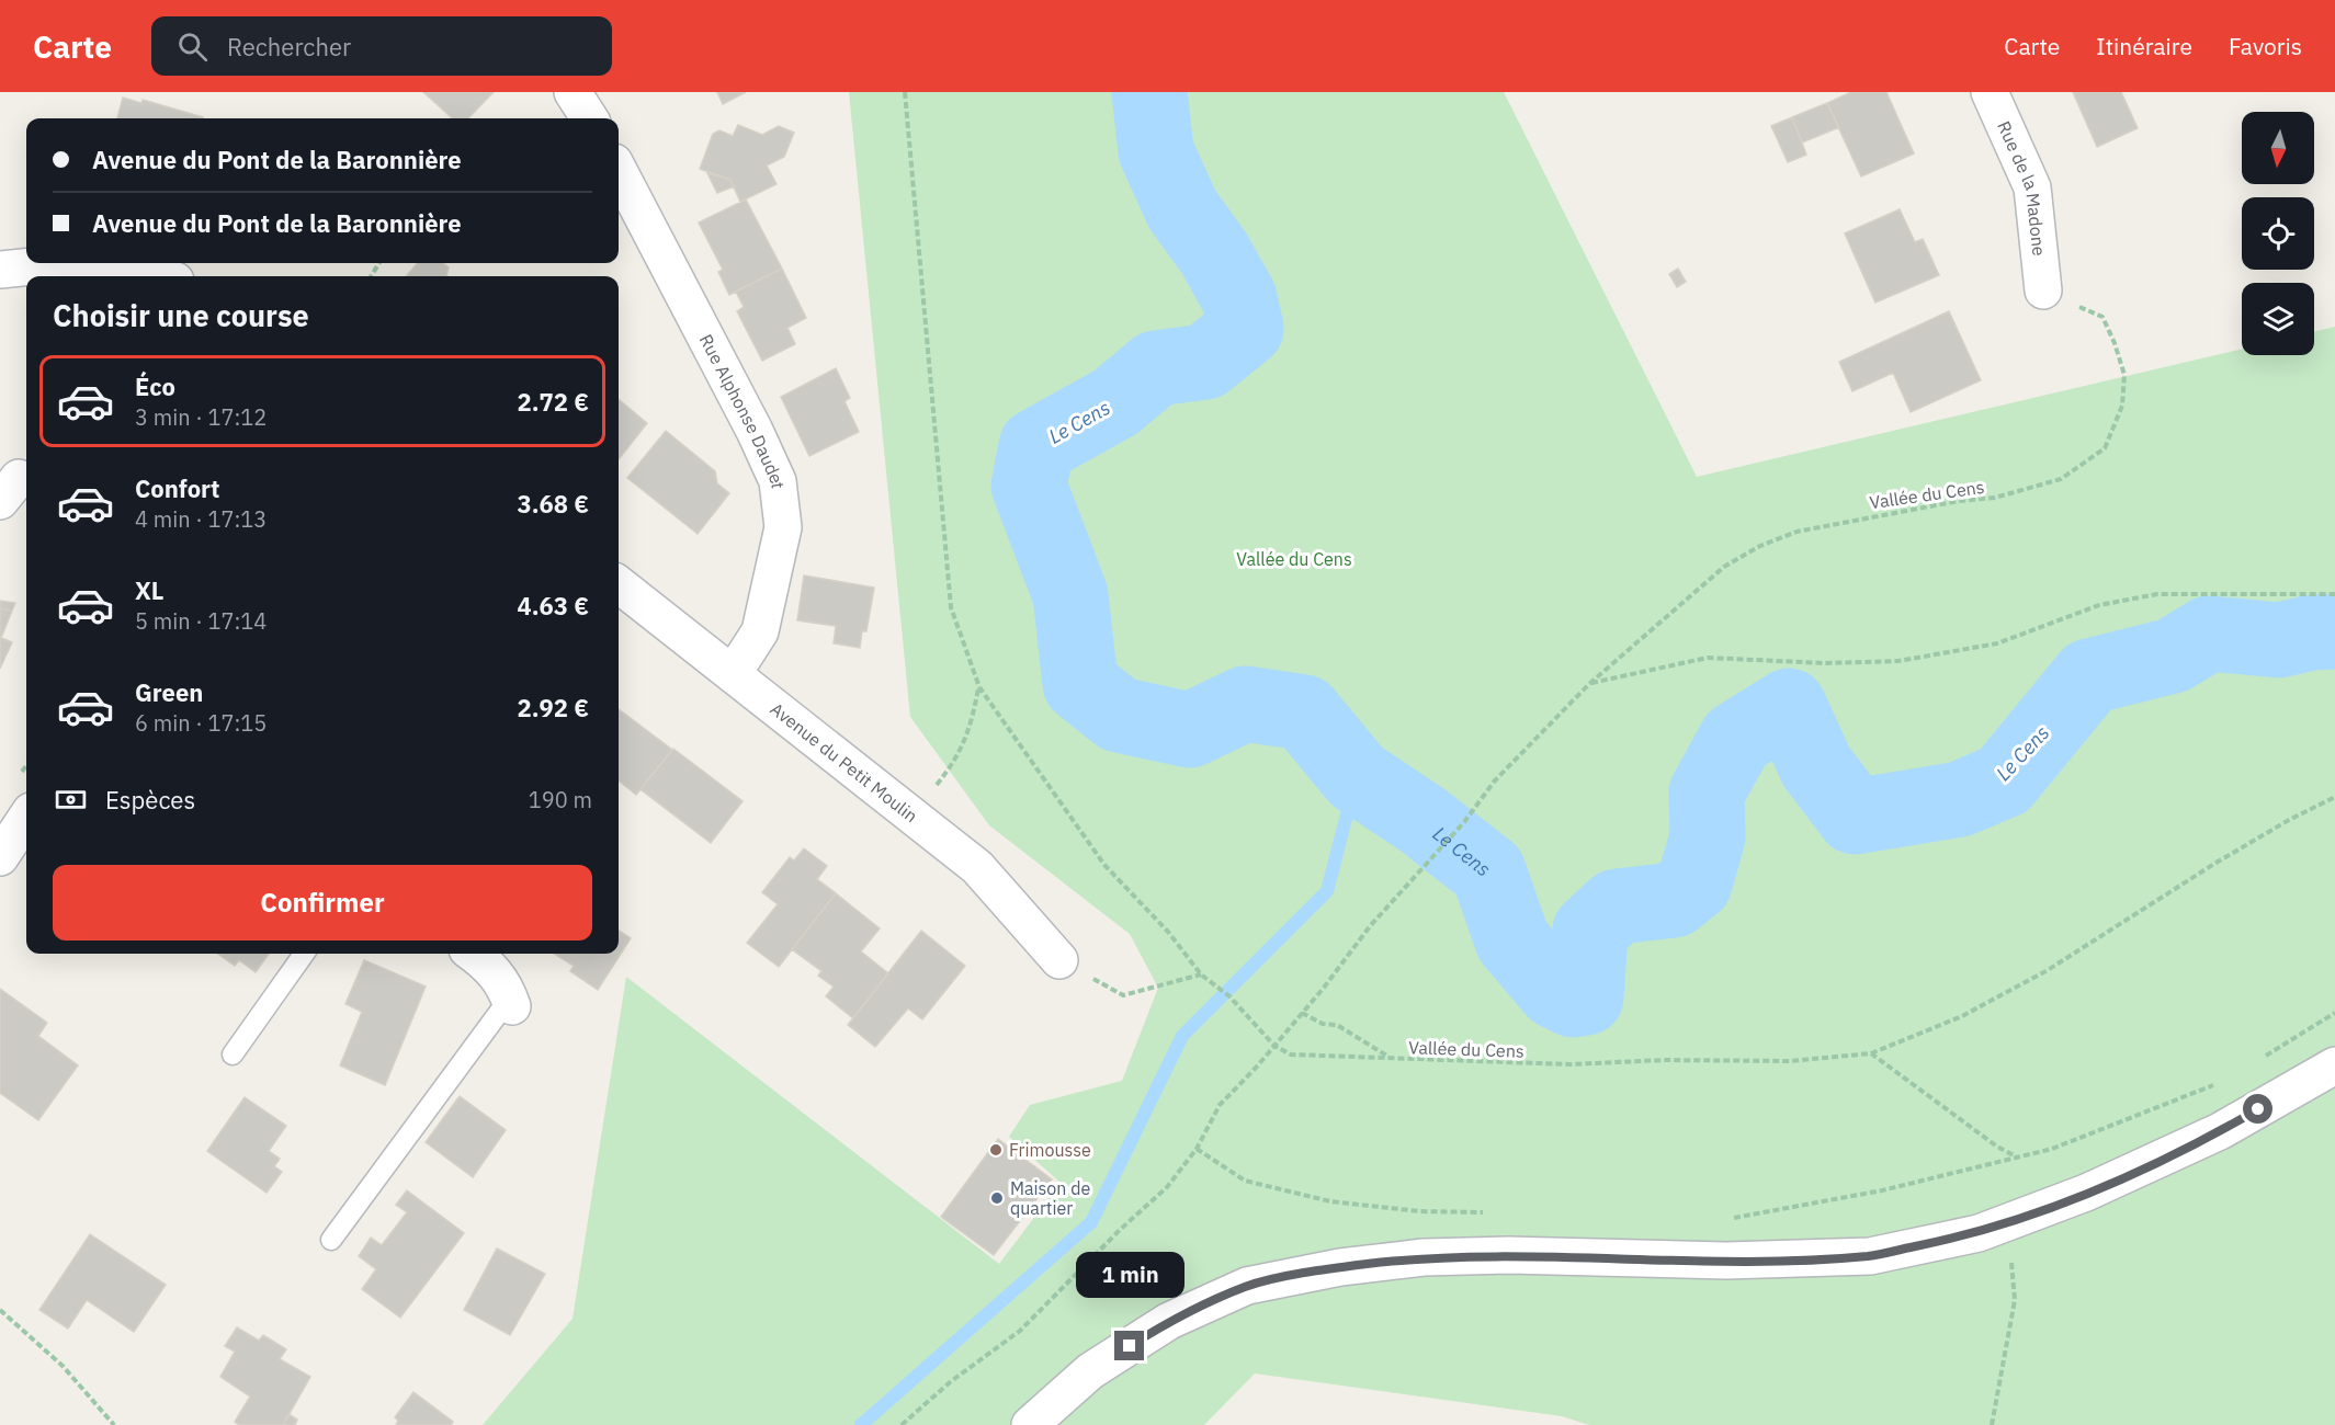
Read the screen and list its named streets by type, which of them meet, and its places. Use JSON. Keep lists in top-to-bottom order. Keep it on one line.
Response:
{"streets":{"street":["Rue de la Madone","Rue Alphonse Daudet","Avenue du Petit Moulin"],"path":["Vallée du Cens"]},"crossings":[["Rue de la Madone","Vallée du Cens"],["Rue Alphonse Daudet","Avenue du Petit Moulin"]],"water":["Le Cens"],"parks":["Vallée du Cens"],"places":["Frimousse","Maison de quartier"],"north":"bottom","page":{"header":"Carte","search":"Rechercher","nav":["Carte","Itinéraire","Favoris"],"banner":["Avenue du Pont de la Baronnière","Avenue du Pont de la Baronnière"],"heading":"Choisir une course","list":[{"name":"Éco","note":"3 min · 17:12","value":"2.72 €"},{"name":"Confort","note":"4 min · 17:13","value":"3.68 €"},{"name":"XL","note":"5 min · 17:14","value":"4.63 €"},{"name":"Green","note":"6 min · 17:15","value":"2.92 €"}],"pay":["Espèces","190 m"],"buttons":"Confirmer","bubble":"1 min"}}
